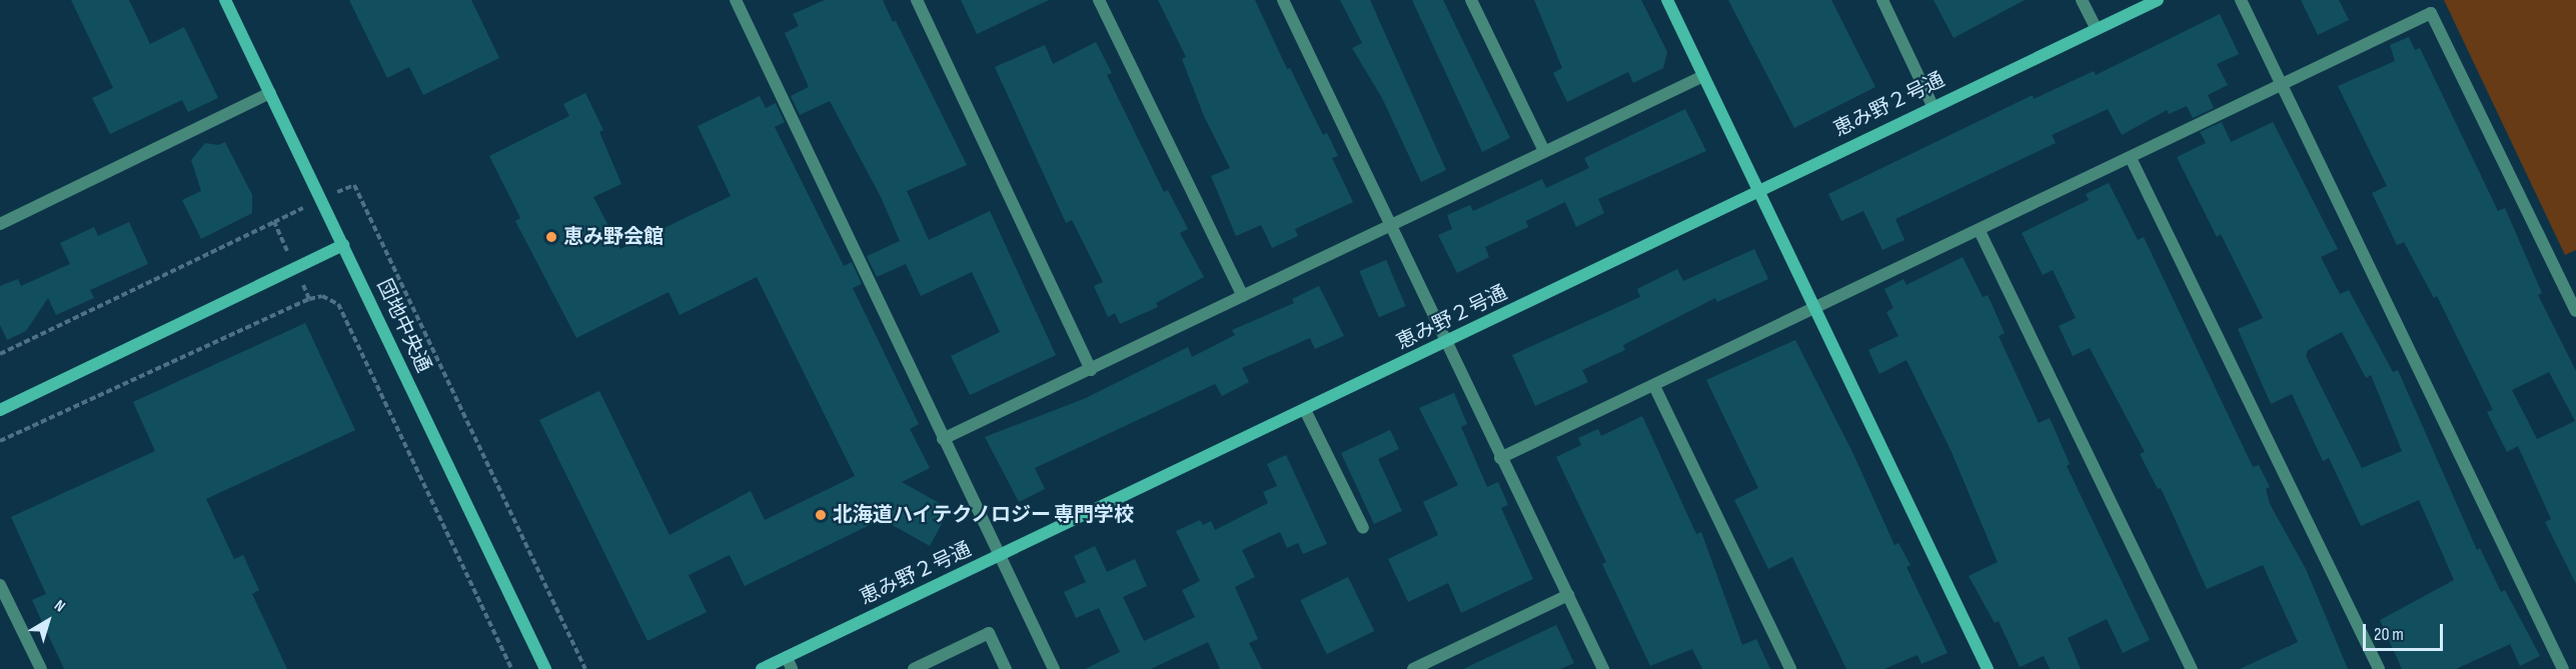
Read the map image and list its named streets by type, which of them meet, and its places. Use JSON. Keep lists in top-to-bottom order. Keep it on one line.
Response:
{"streets":{"street":["恵み野２号通","団地中央通"]},"places":["恵み野会館","北海道ハイテクノロジー 専門学校"],"scale_bar":"20 m","north":"top right"}
